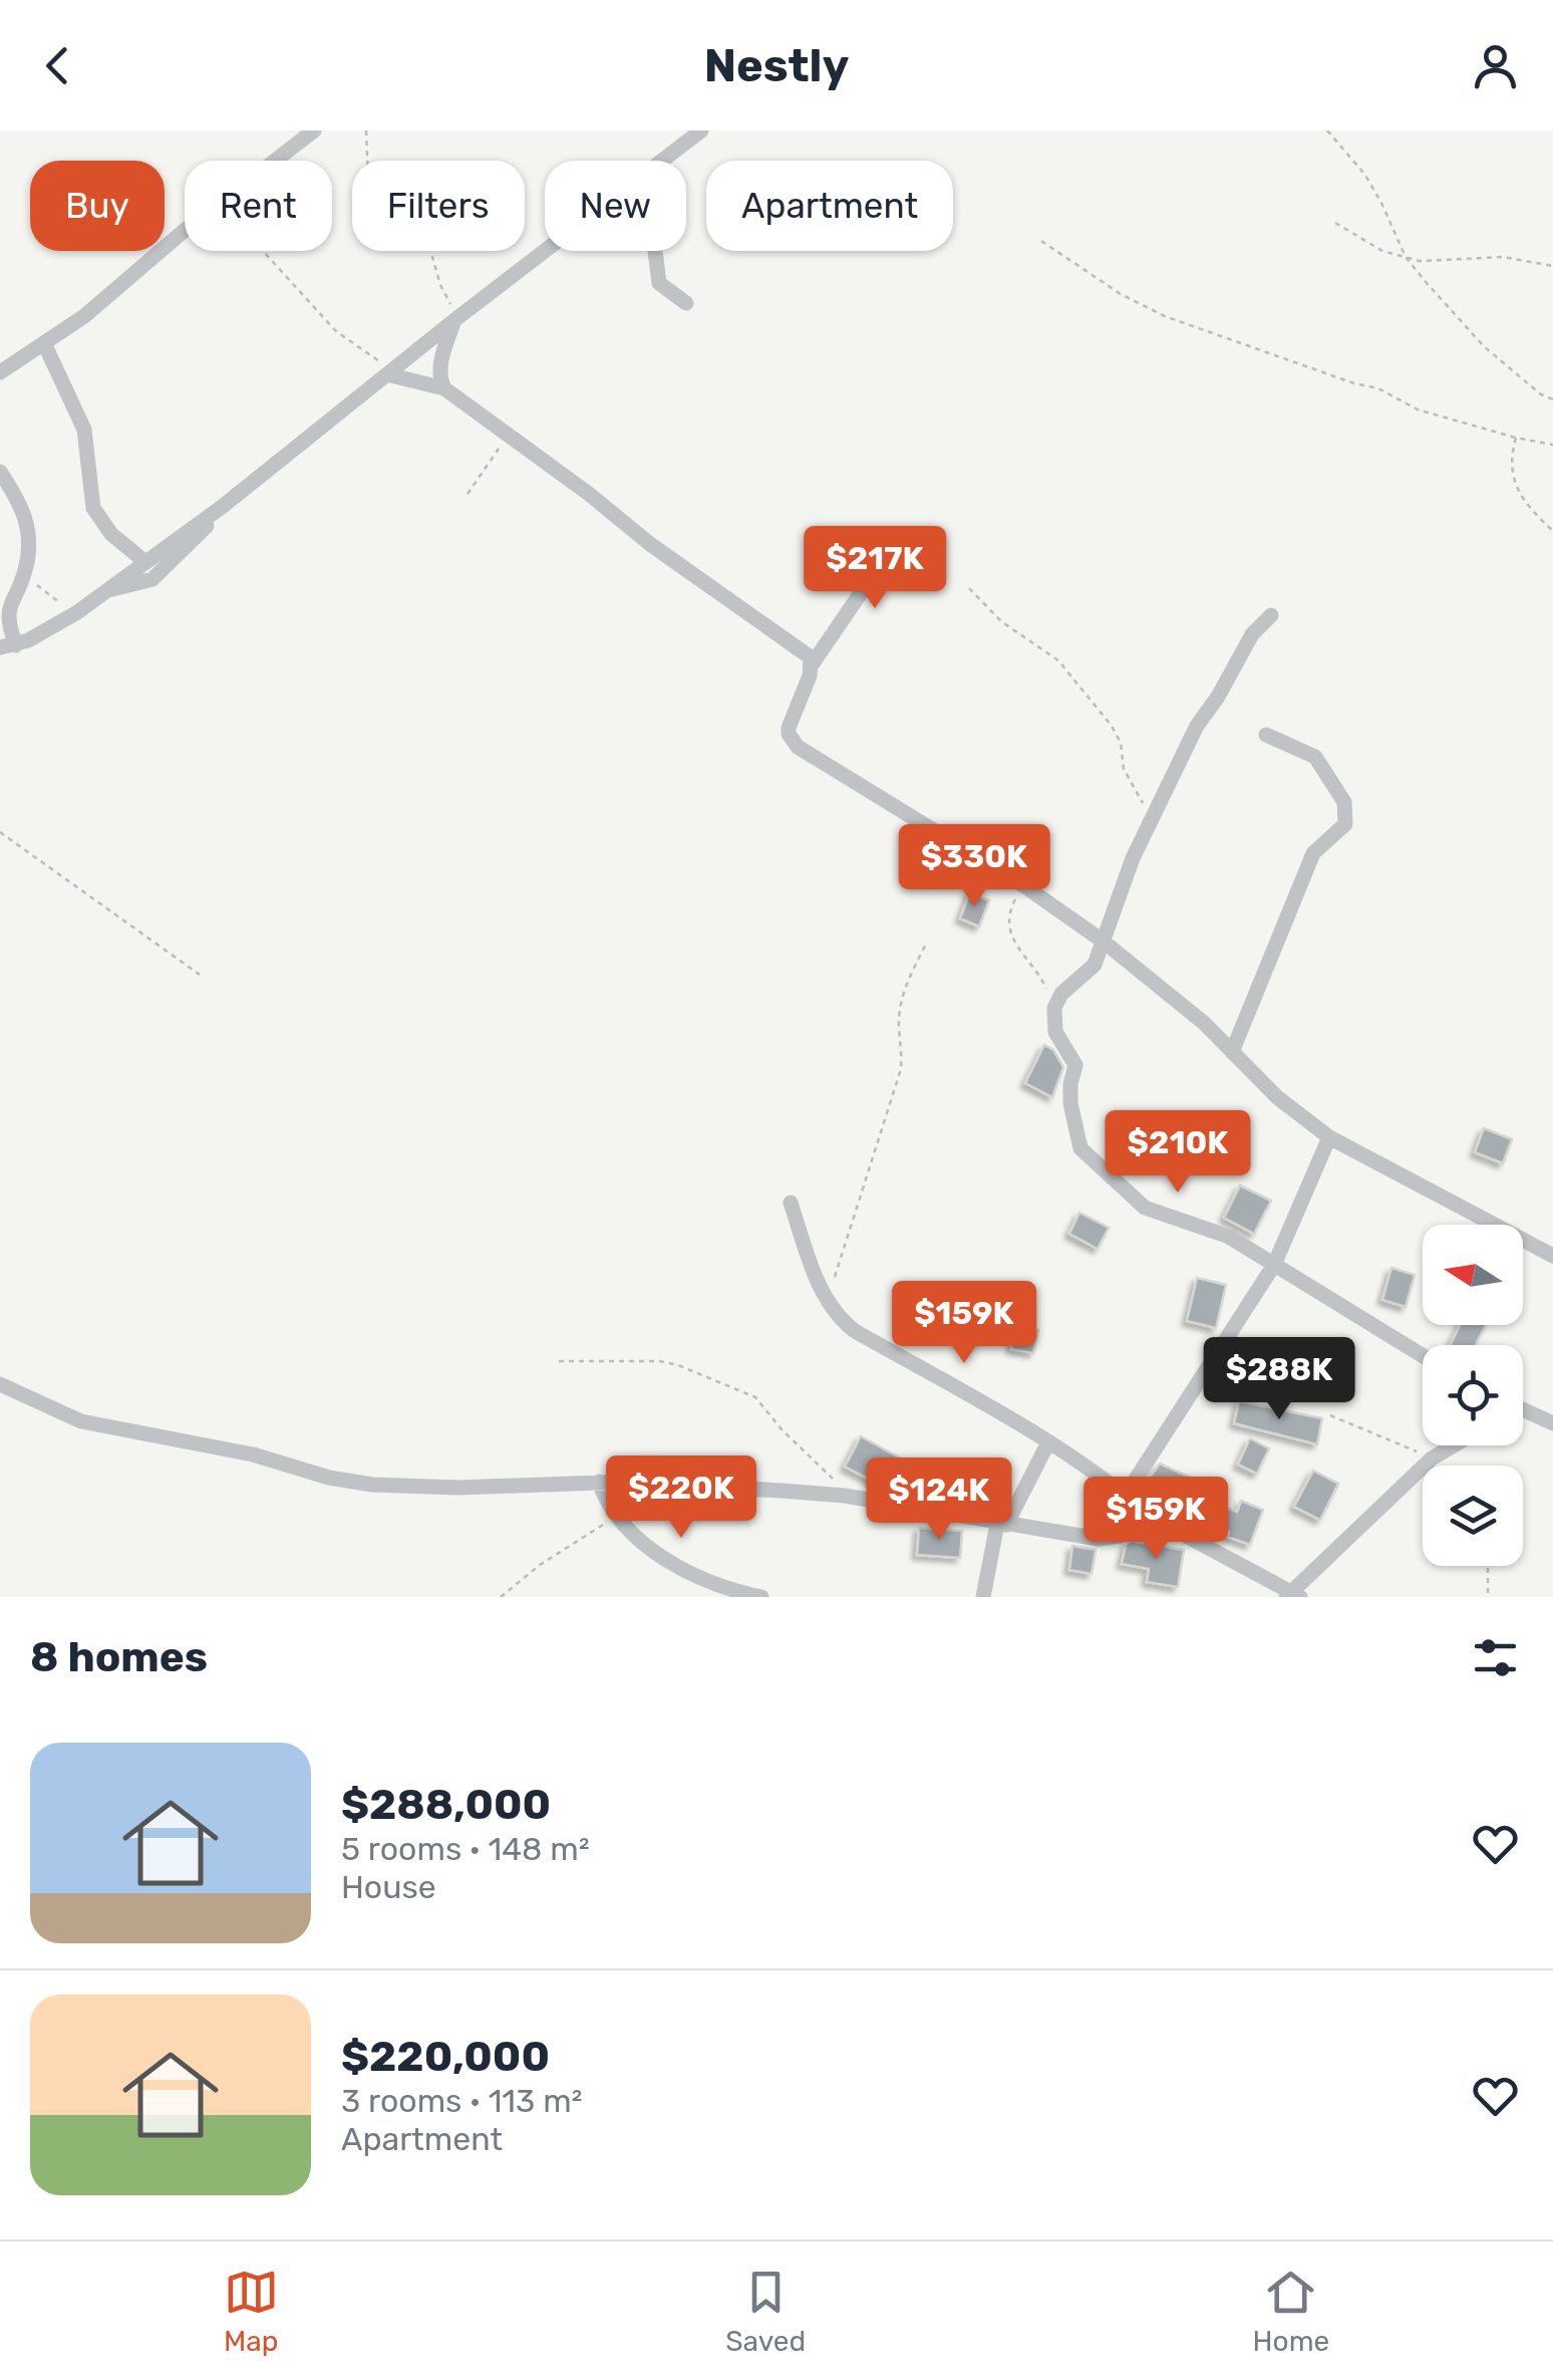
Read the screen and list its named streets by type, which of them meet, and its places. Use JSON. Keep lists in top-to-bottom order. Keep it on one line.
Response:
{"north":"left","page":{"header":"Nestly","chip":["Buy","Rent","Filters","New","Apartment"],"price":["$217K","$330K","$210K","$159K","$288K","$220K","$124K","$159K"],"heading":"8 homes","list":[{"name":"$288,000","note":"5 rooms · 148 m² · House"},{"name":"$220,000","note":"3 rooms · 113 m² · Apartment"}],"tabs":["Map","Saved","Home"]}}
